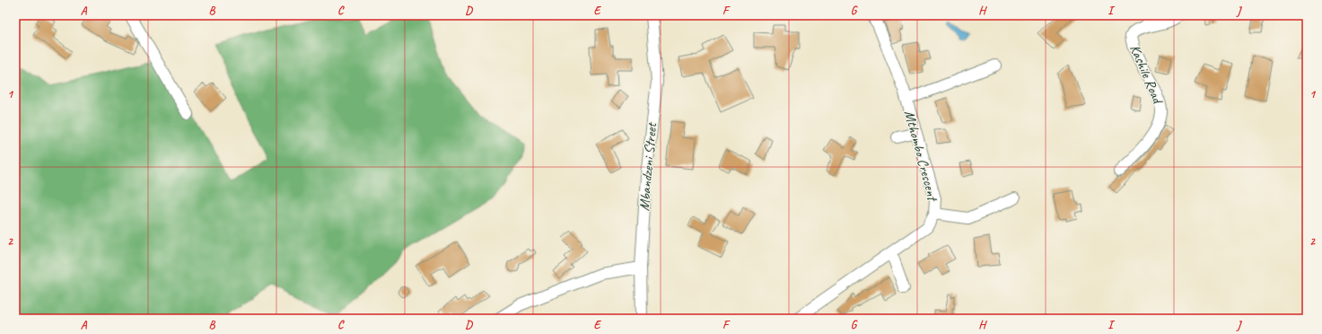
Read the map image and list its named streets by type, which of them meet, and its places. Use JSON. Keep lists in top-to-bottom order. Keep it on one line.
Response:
{"streets":{"street":["Kashile Road","Mthombo Crescent","Mbandzeni Street"]},"grid":{"columns":["A","B","C","D","E","F","G","H","I","J"],"rows":["1","2"]}}
